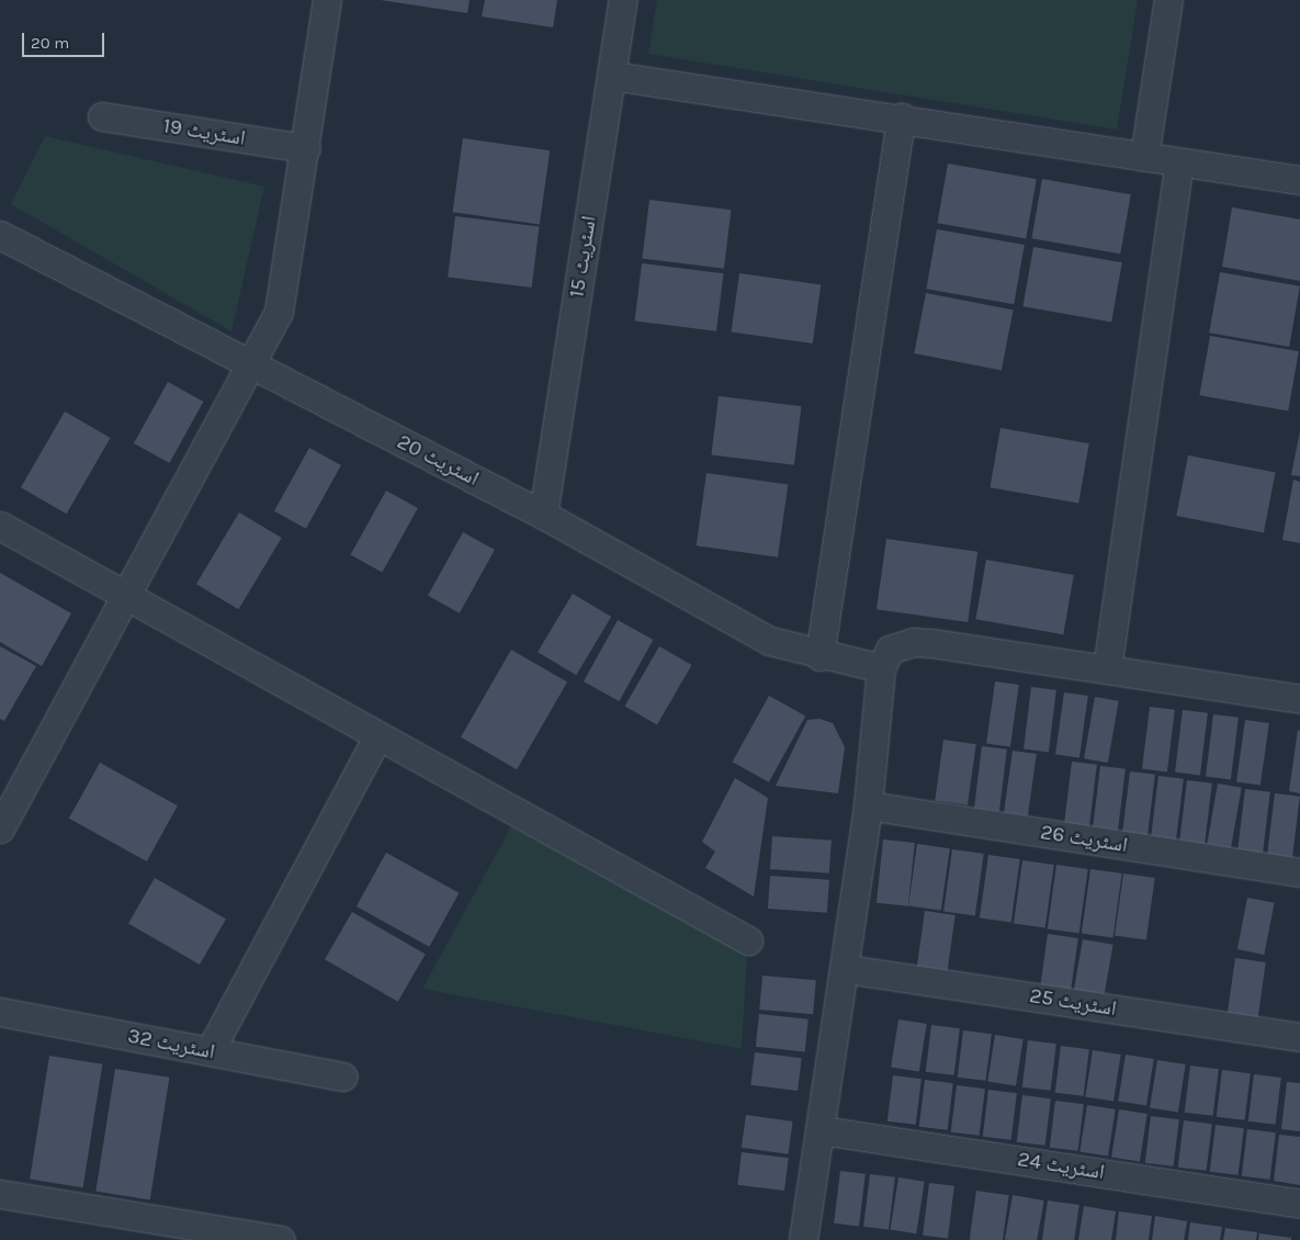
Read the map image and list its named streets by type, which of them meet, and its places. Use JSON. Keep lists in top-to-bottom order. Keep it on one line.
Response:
{"streets":{"street":["اسٹریٹ 19","اسٹریٹ 15","اسٹریٹ 20","اسٹریٹ 26","اسٹریٹ 25","اسٹریٹ 32","اسٹریٹ 24"]},"crossings":[["اسٹریٹ 15","اسٹریٹ 20"]],"scale_bar":"20 m"}
